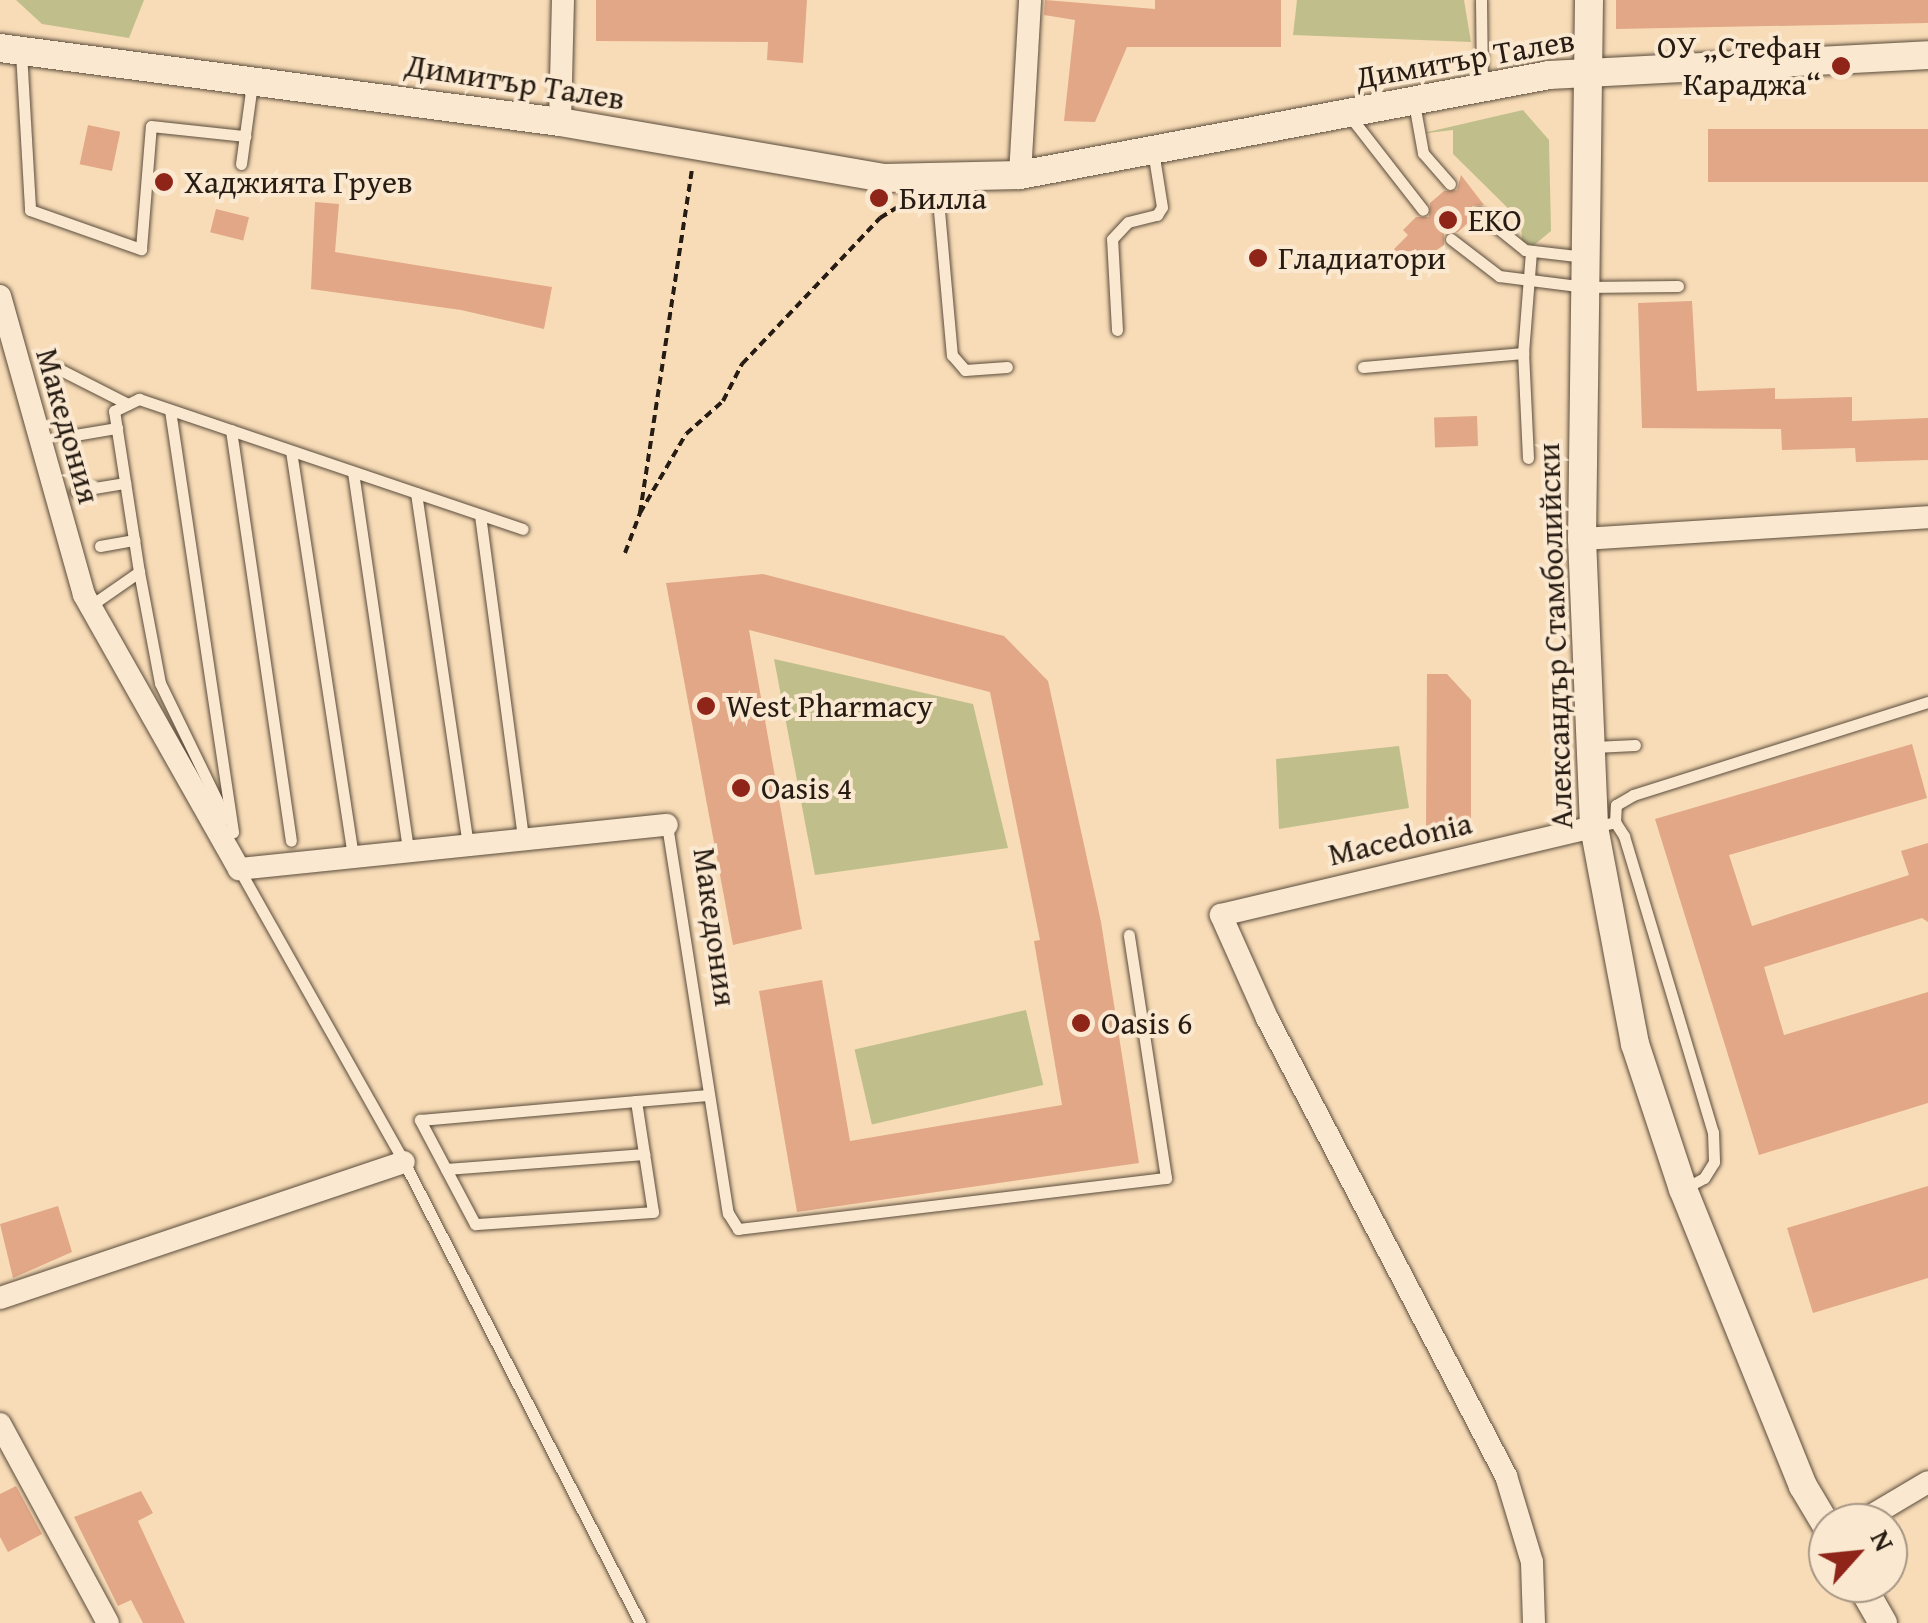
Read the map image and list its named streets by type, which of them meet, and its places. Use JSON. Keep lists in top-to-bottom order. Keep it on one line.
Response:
{"streets":{"street":["Димитър Талев","Македония","Александър Стамболийски","Macedonia"]},"crossings":[["Димитър Талев","Александър Стамболийски"],["Александър Стамболийски","Macedonia"]],"places":["ОУ „Стефан Караджа“","Хаджията Груев","Билла","EKO","Гладиатори","West Pharmacy","Oasis 4","Oasis 6"],"north":"top right"}
